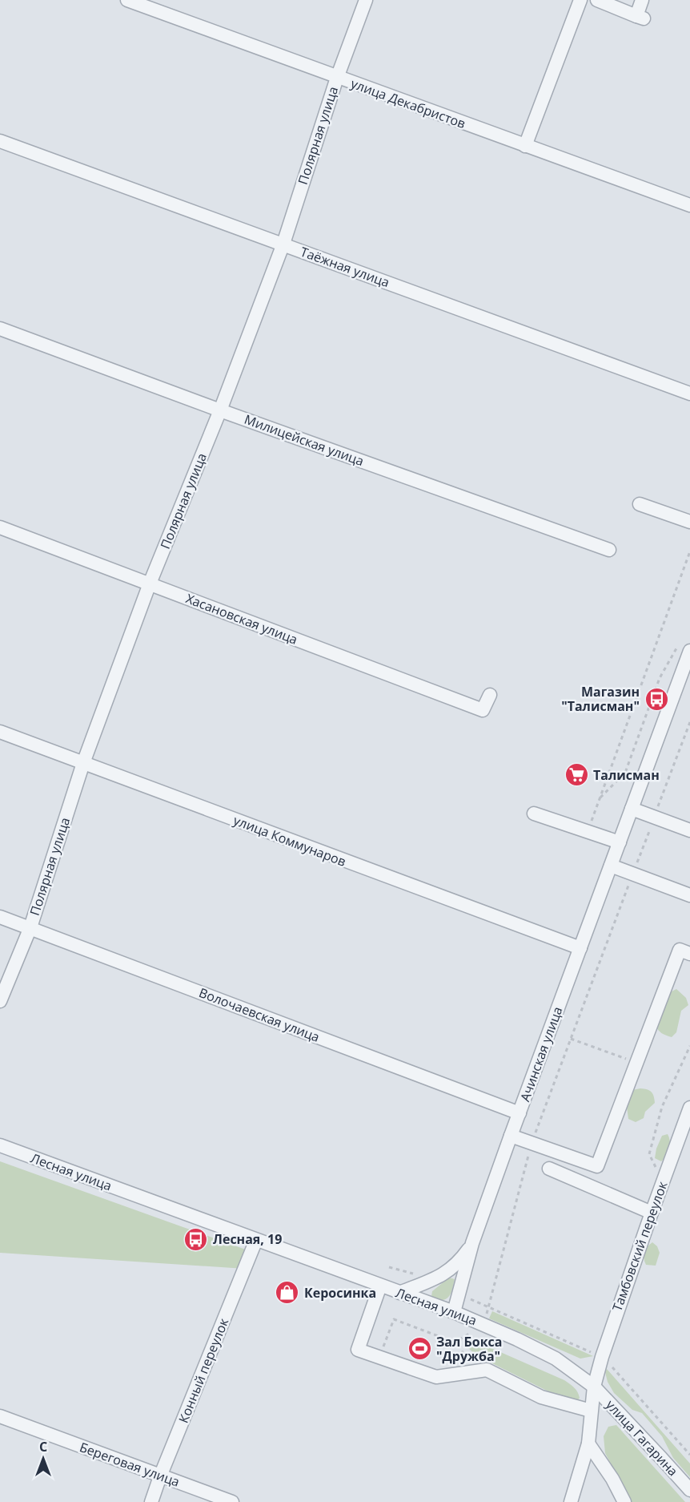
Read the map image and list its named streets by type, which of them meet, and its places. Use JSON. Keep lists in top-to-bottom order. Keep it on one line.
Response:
{"streets":{"street":["улица Декабристов","Полярная улица","Таёжная улица","Милицейская улица","Хасановская улица","улица Коммунаров","Волочаевская улица","Ачинская улица","Лесная улица","Тамбовский переулок","Конный переулок","улица Гагарина","Береговая улица"]},"crossings":[["улица Декабристов","Полярная улица"],["Полярная улица","Таёжная улица"],["Полярная улица","Милицейская улица"],["Полярная улица","Хасановская улица"],["Полярная улица","улица Коммунаров"],["Полярная улица","Волочаевская улица"],["улица Коммунаров","Ачинская улица"],["Волочаевская улица","Ачинская улица"],["Ачинская улица","Лесная улица"],["Лесная улица","Тамбовский переулок"],["Лесная улица","Конный переулок"],["Лесная улица","улица Гагарина"],["Тамбовский переулок","улица Гагарина"],["Конный переулок","Береговая улица"]],"places":{"bus stop":["Магазин \"Талисман\"","Лесная, 19"],"supermarket":["Талисман"],"shop":["Керосинка"],"sports":["Зал Бокса \"Дружба\""]},"north":"top"}
